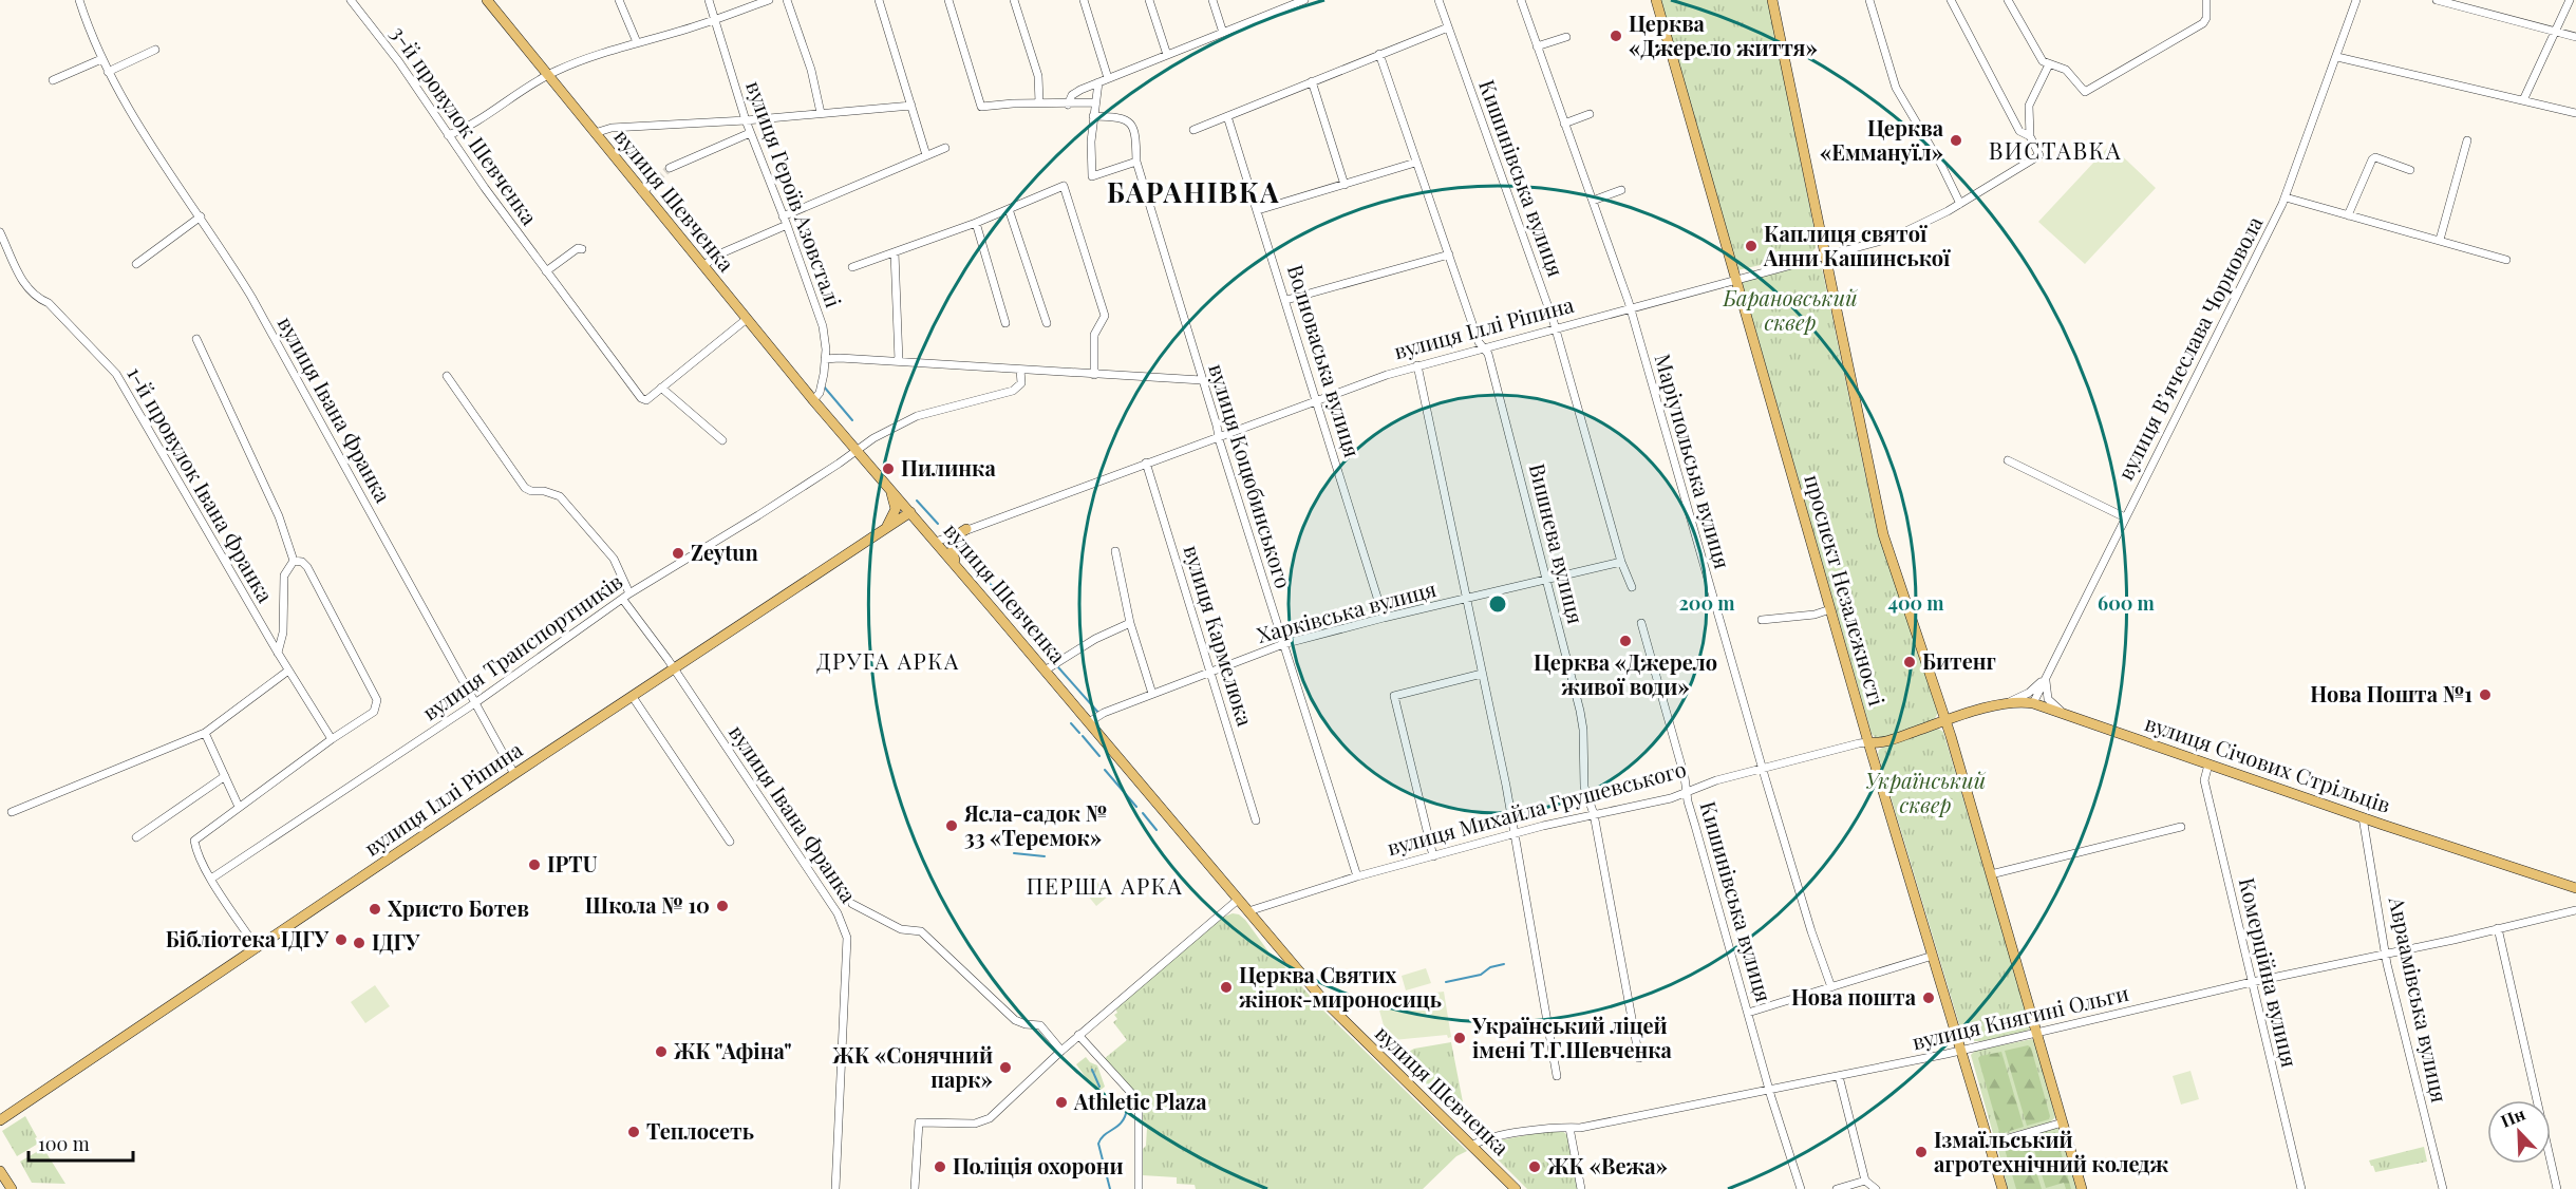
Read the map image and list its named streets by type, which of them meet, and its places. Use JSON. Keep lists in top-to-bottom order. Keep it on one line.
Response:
{"streets":{"main road":["вулиця Шевченка","вулиця Іллі Ріпина","проспект Незалежності","вулиця Січових Стрільців","вулиця Михайла Грушевського"],"street":["3-й провулок Шевченка","Кишинівська вулиця","вулиця Героїв Азовсталі","вулиця Вʼячеслава Чорновола","Волноваська вулиця","вулиця Івана Франка","Маріупольська вулиця","вулиця Коцюбинського","1-й провулок Івана Франка","Вишнева вулиця","Харківська вулиця","вулиця Кармелюка","вулиця Транспортників","Комерційна вулиця","Авраамівська вулиця","вулиця Княгині Ольги"]},"crossings":[["3-й провулок Шевченка","вулиця Шевченка"],["Кишинівська вулиця","вулиця Іллі Ріпина"],["Кишинівська вулиця","Харківська вулиця"],["Кишинівська вулиця","вулиця Михайла Грушевського"],["Кишинівська вулиця","вулиця Княгині Ольги"],["вулиця Героїв Азовсталі","вулиця Шевченка"],["вулиця Шевченка","вулиця Іллі Ріпина"],["вулиця Шевченка","Харківська вулиця"],["вулиця Шевченка","вулиця Транспортників"],["вулиця Шевченка","вулиця Михайла Грушевського"],["вулиця Шевченка","вулиця Княгині Ольги"],["вулиця Іллі Ріпина","Волноваська вулиця"],["вулиця Іллі Ріпина","вулиця Івана Франка"],["вулиця Іллі Ріпина","Маріупольська вулиця"],["вулиця Іллі Ріпина","вулиця Коцюбинського"],["вулиця Іллі Ріпина","Вишнева вулиця"],["вулиця Іллі Ріпина","проспект Незалежності"],["вулиця Іллі Ріпина","вулиця Кармелюка"],["вулиця Вʼячеслава Чорновола","вулиця Січових Стрільців"],["Волноваська вулиця","Харківська вулиця"],["вулиця Івана Франка","вулиця Транспортників"],["Маріупольська вулиця","вулиця Михайла Грушевського"],["вулиця Коцюбинського","Харківська вулиця"],["вулиця Коцюбинського","вулиця Михайла Грушевського"],["Вишнева вулиця","Харківська вулиця"],["Вишнева вулиця","вулиця Михайла Грушевського"],["проспект Незалежності","вулиця Михайла Грушевського"],["проспект Незалежності","вулиця Княгині Ольги"],["Харківська вулиця","вулиця Кармелюка"],["вулиця Січових Стрільців","вулиця Михайла Грушевського"],["вулиця Січових Стрільців","Комерційна вулиця"],["вулиця Січових Стрільців","Авраамівська вулиця"],["Комерційна вулиця","вулиця Княгині Ольги"],["Авраамівська вулиця","вулиця Княгині Ольги"]],"districts":["ВИСТАВКА","БАРАНІВКА","ДРУГА АРКА","ПЕРША АРКА"],"parks":["Барановський сквер","Український сквер"],"places":["Церква «Джерело життя»","Церква «Еммануїл»","Каплиця cвятої Анни Кашинської","Пилинка","Zeytun","Церква «Джерело живої води»","Битенг","Нова Пошта №1","Ясла-садок № 33 «Теремок»","IPTU","Школа № 10","Христо Ботев","Бібліотека ІДГУ","ІДГУ","Церква Святих жінок-мироносиць","Нова пошта","Український ліцей імені Т.Г.Шевченка","ЖК \"Афіна\"","ЖК «Сонячний парк»","Athletic Plaza","Теплосеть","Ізмаїльський агротехнічний коледж","Поліція охорони","ЖК «Вежа»"],"scale_bar":"100 m","north":"top left","rings":["200 m","400 m","600 m"]}
